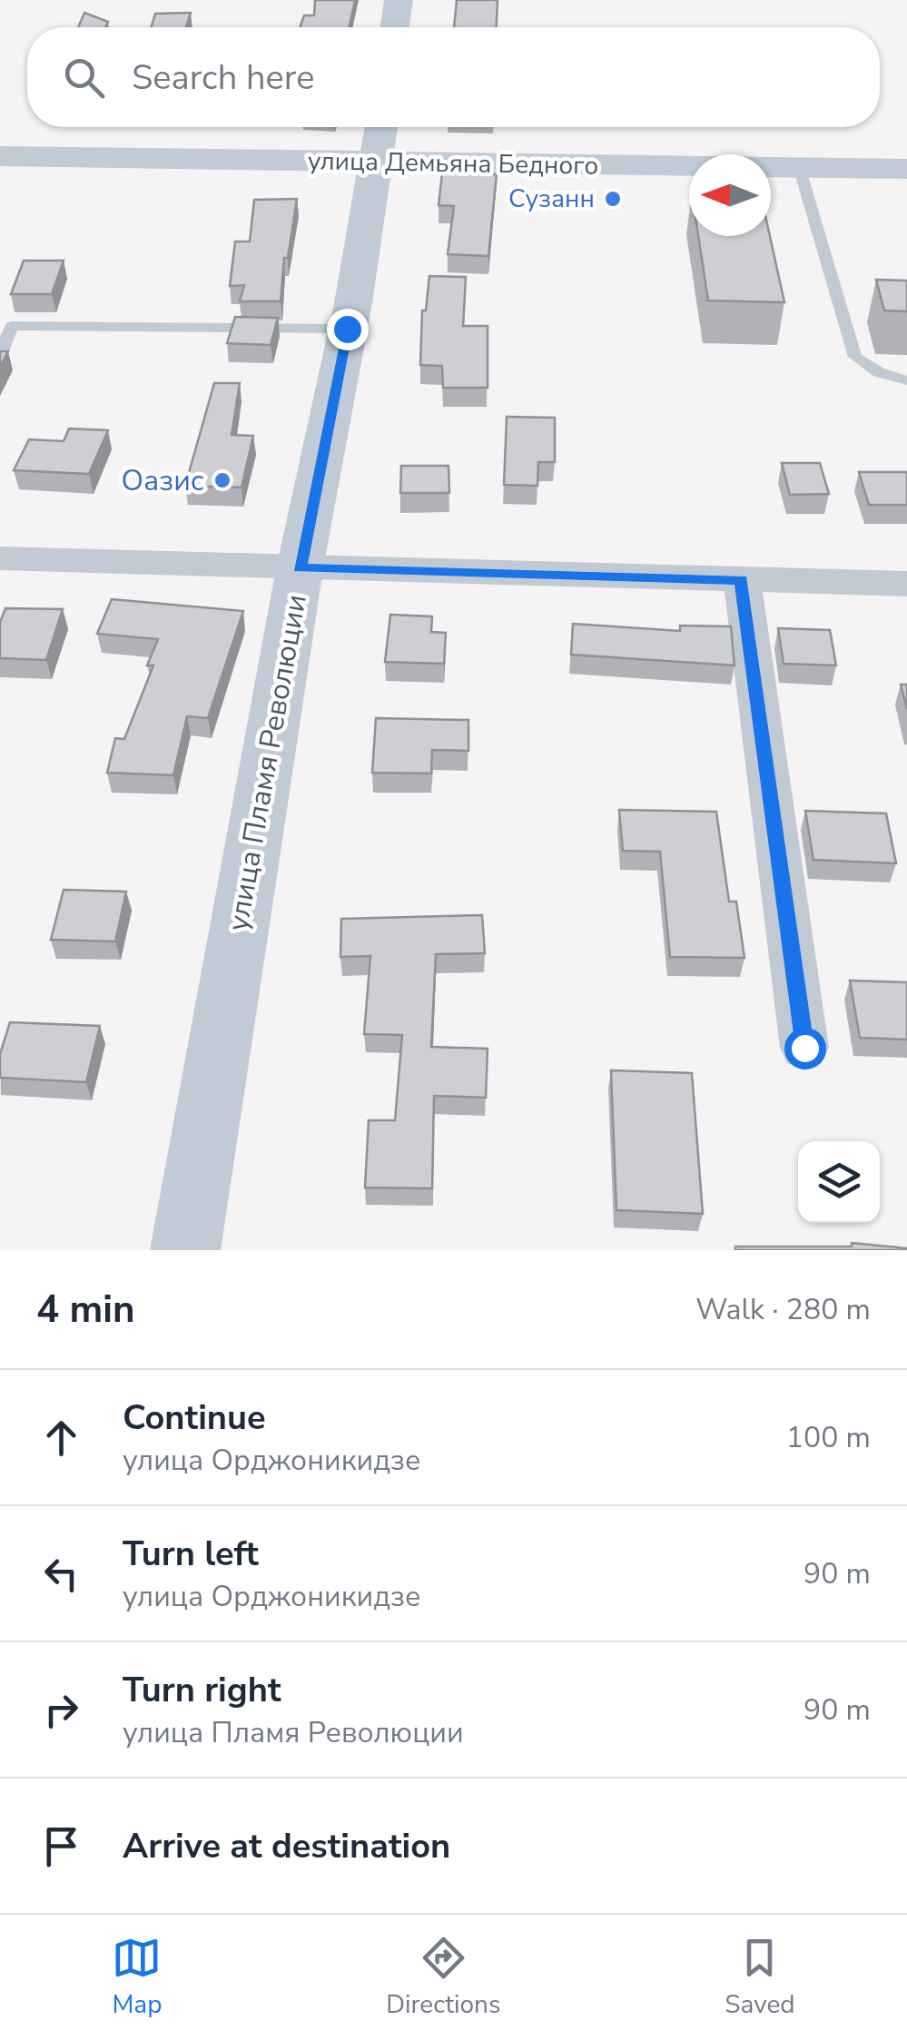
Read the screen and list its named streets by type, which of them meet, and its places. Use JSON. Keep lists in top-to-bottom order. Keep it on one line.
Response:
{"streets":{"street":["улица Демьяна Бедного","улица Пламя Революции"]},"crossings":[["улица Демьяна Бедного","улица Пламя Революции"]],"places":["Сузанн","Оазис"],"north":"left","page":{"search":"Search here","heading":["4 min","Walk · 280 m"],"list":[["Continue","улица Орджоникидзе","100 m"],["Turn left","улица Орджоникидзе","90 m"],["Turn right","улица Пламя Революции","90 m"],"Arrive at destination"],"nav":["Map","Directions","Saved"]}}
